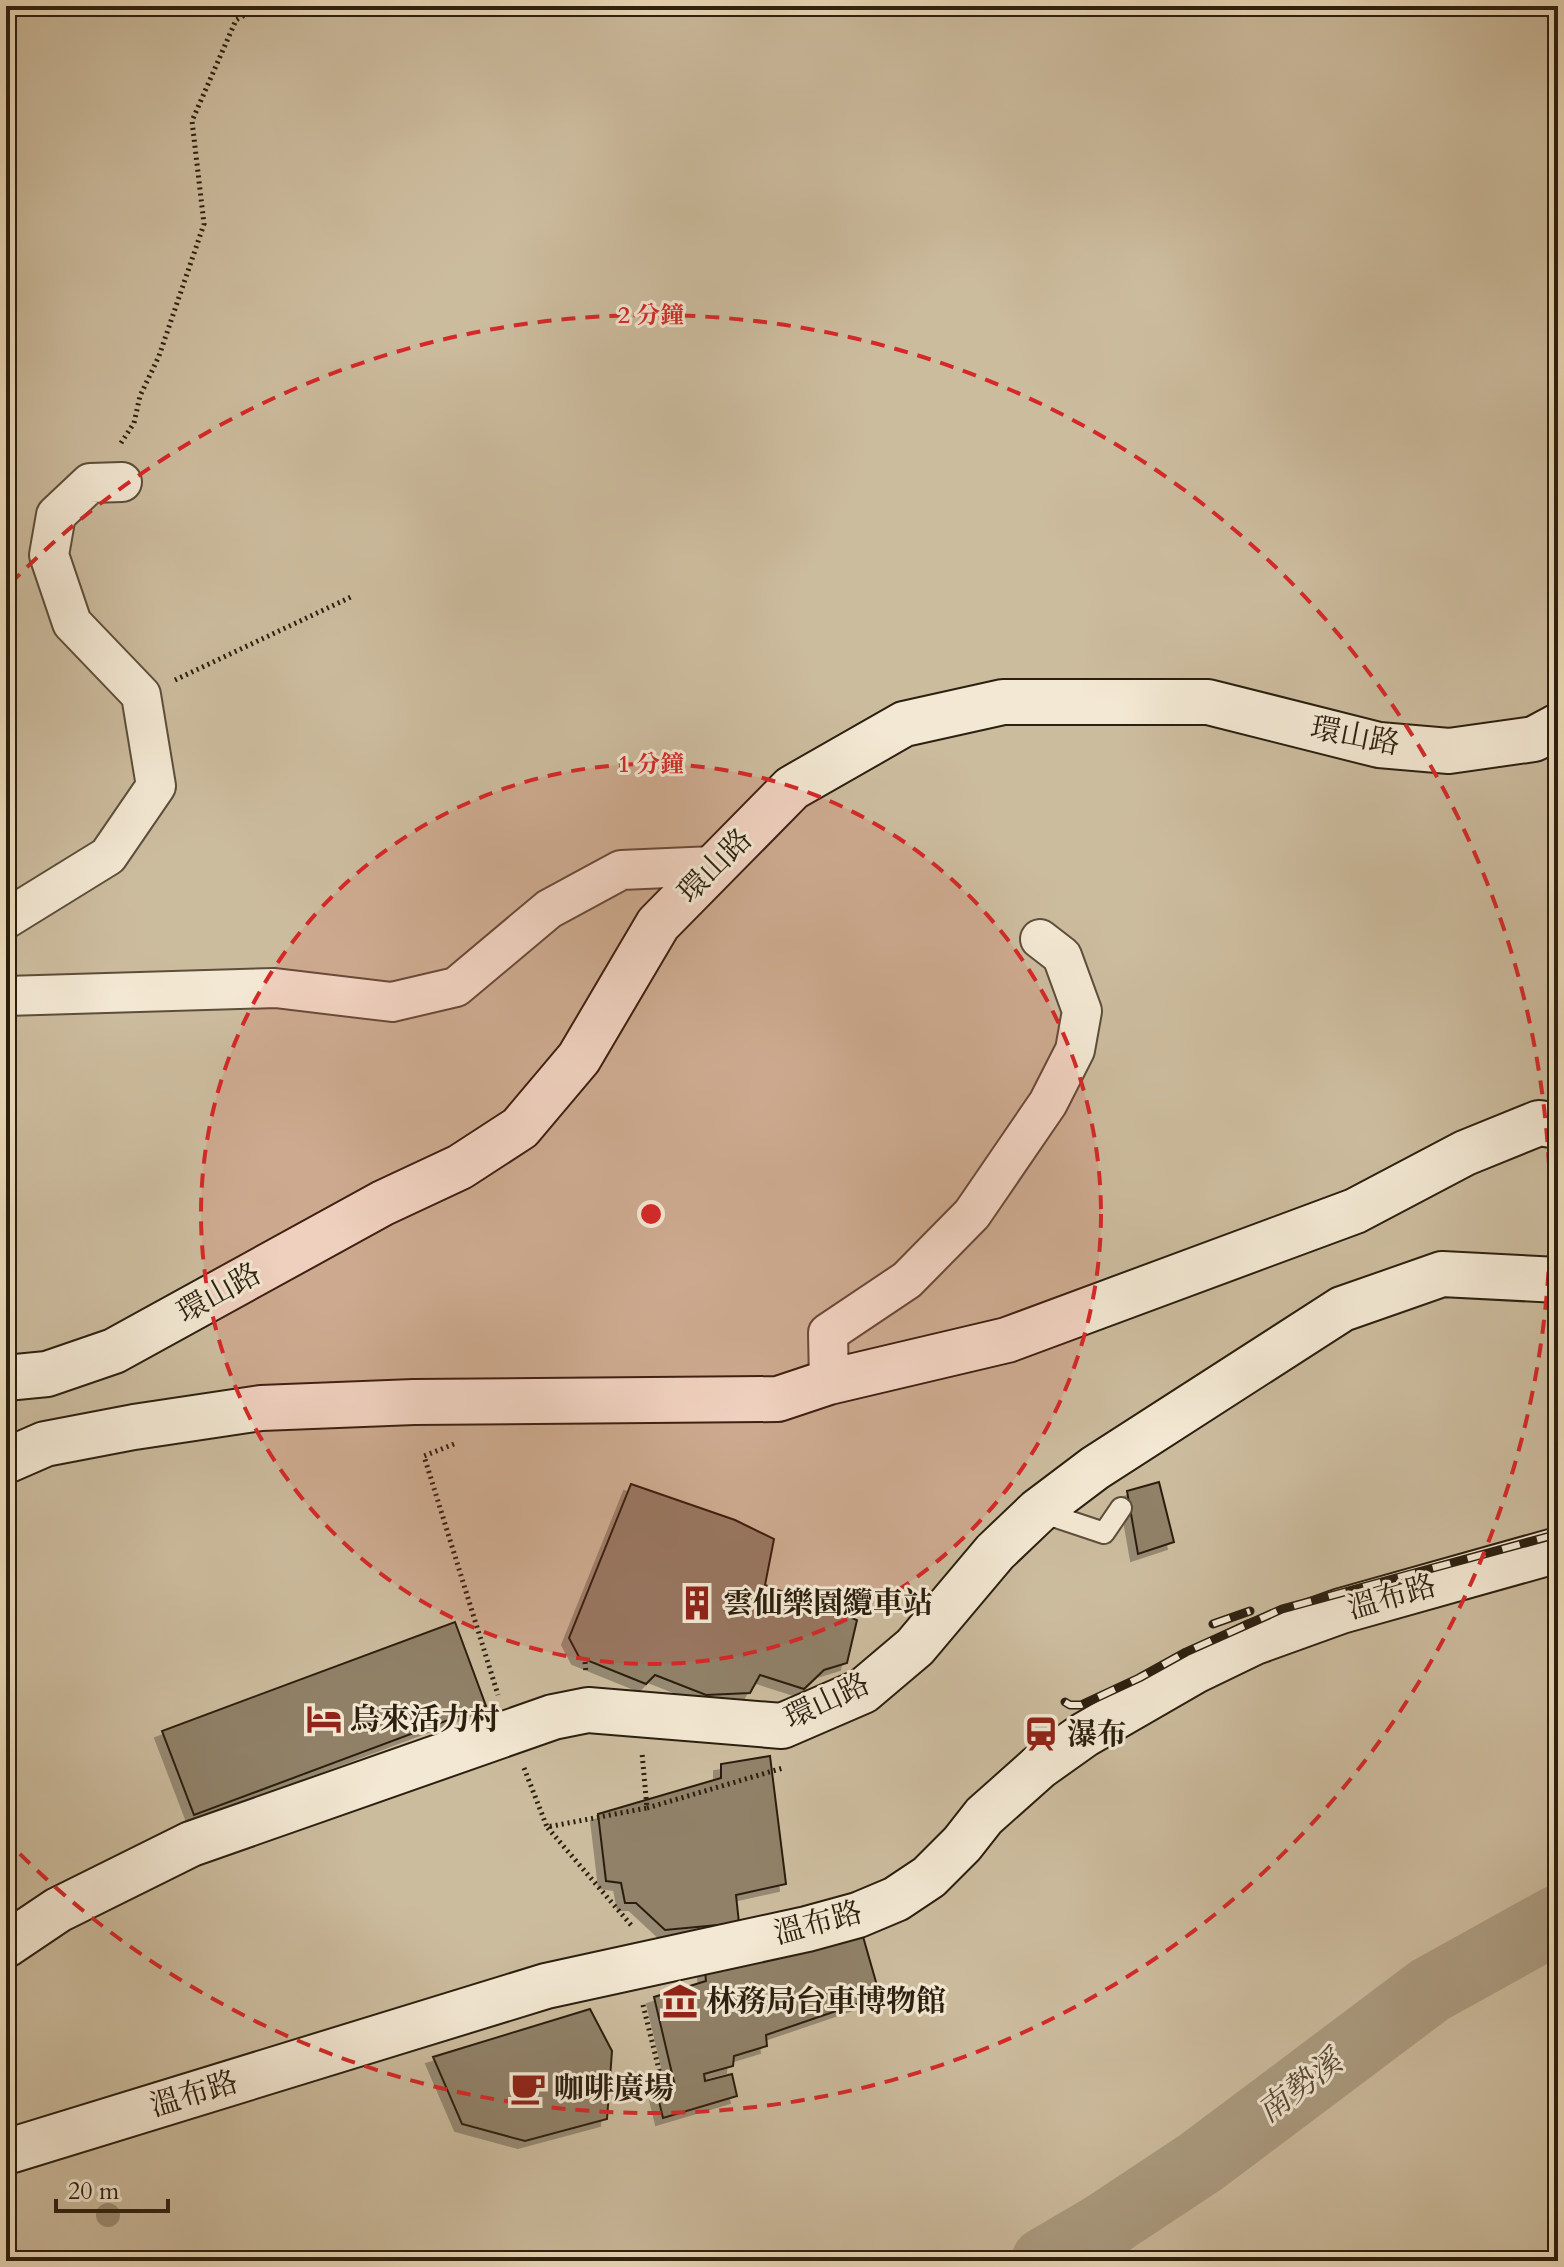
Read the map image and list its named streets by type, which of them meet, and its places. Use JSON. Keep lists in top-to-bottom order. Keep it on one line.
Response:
{"streets":{"street":["環山路","溫布路"]},"water":["南勢溪"],"places":{"building":["雲仙樂園纜車站"],"hotel":["烏來活力村"],"station":["瀑布"],"museum":["林務局台車博物館"],"cafe":["咖啡廣場"]},"scale_bar":"20 m","rings":["2 分鐘","1 分鐘"]}
